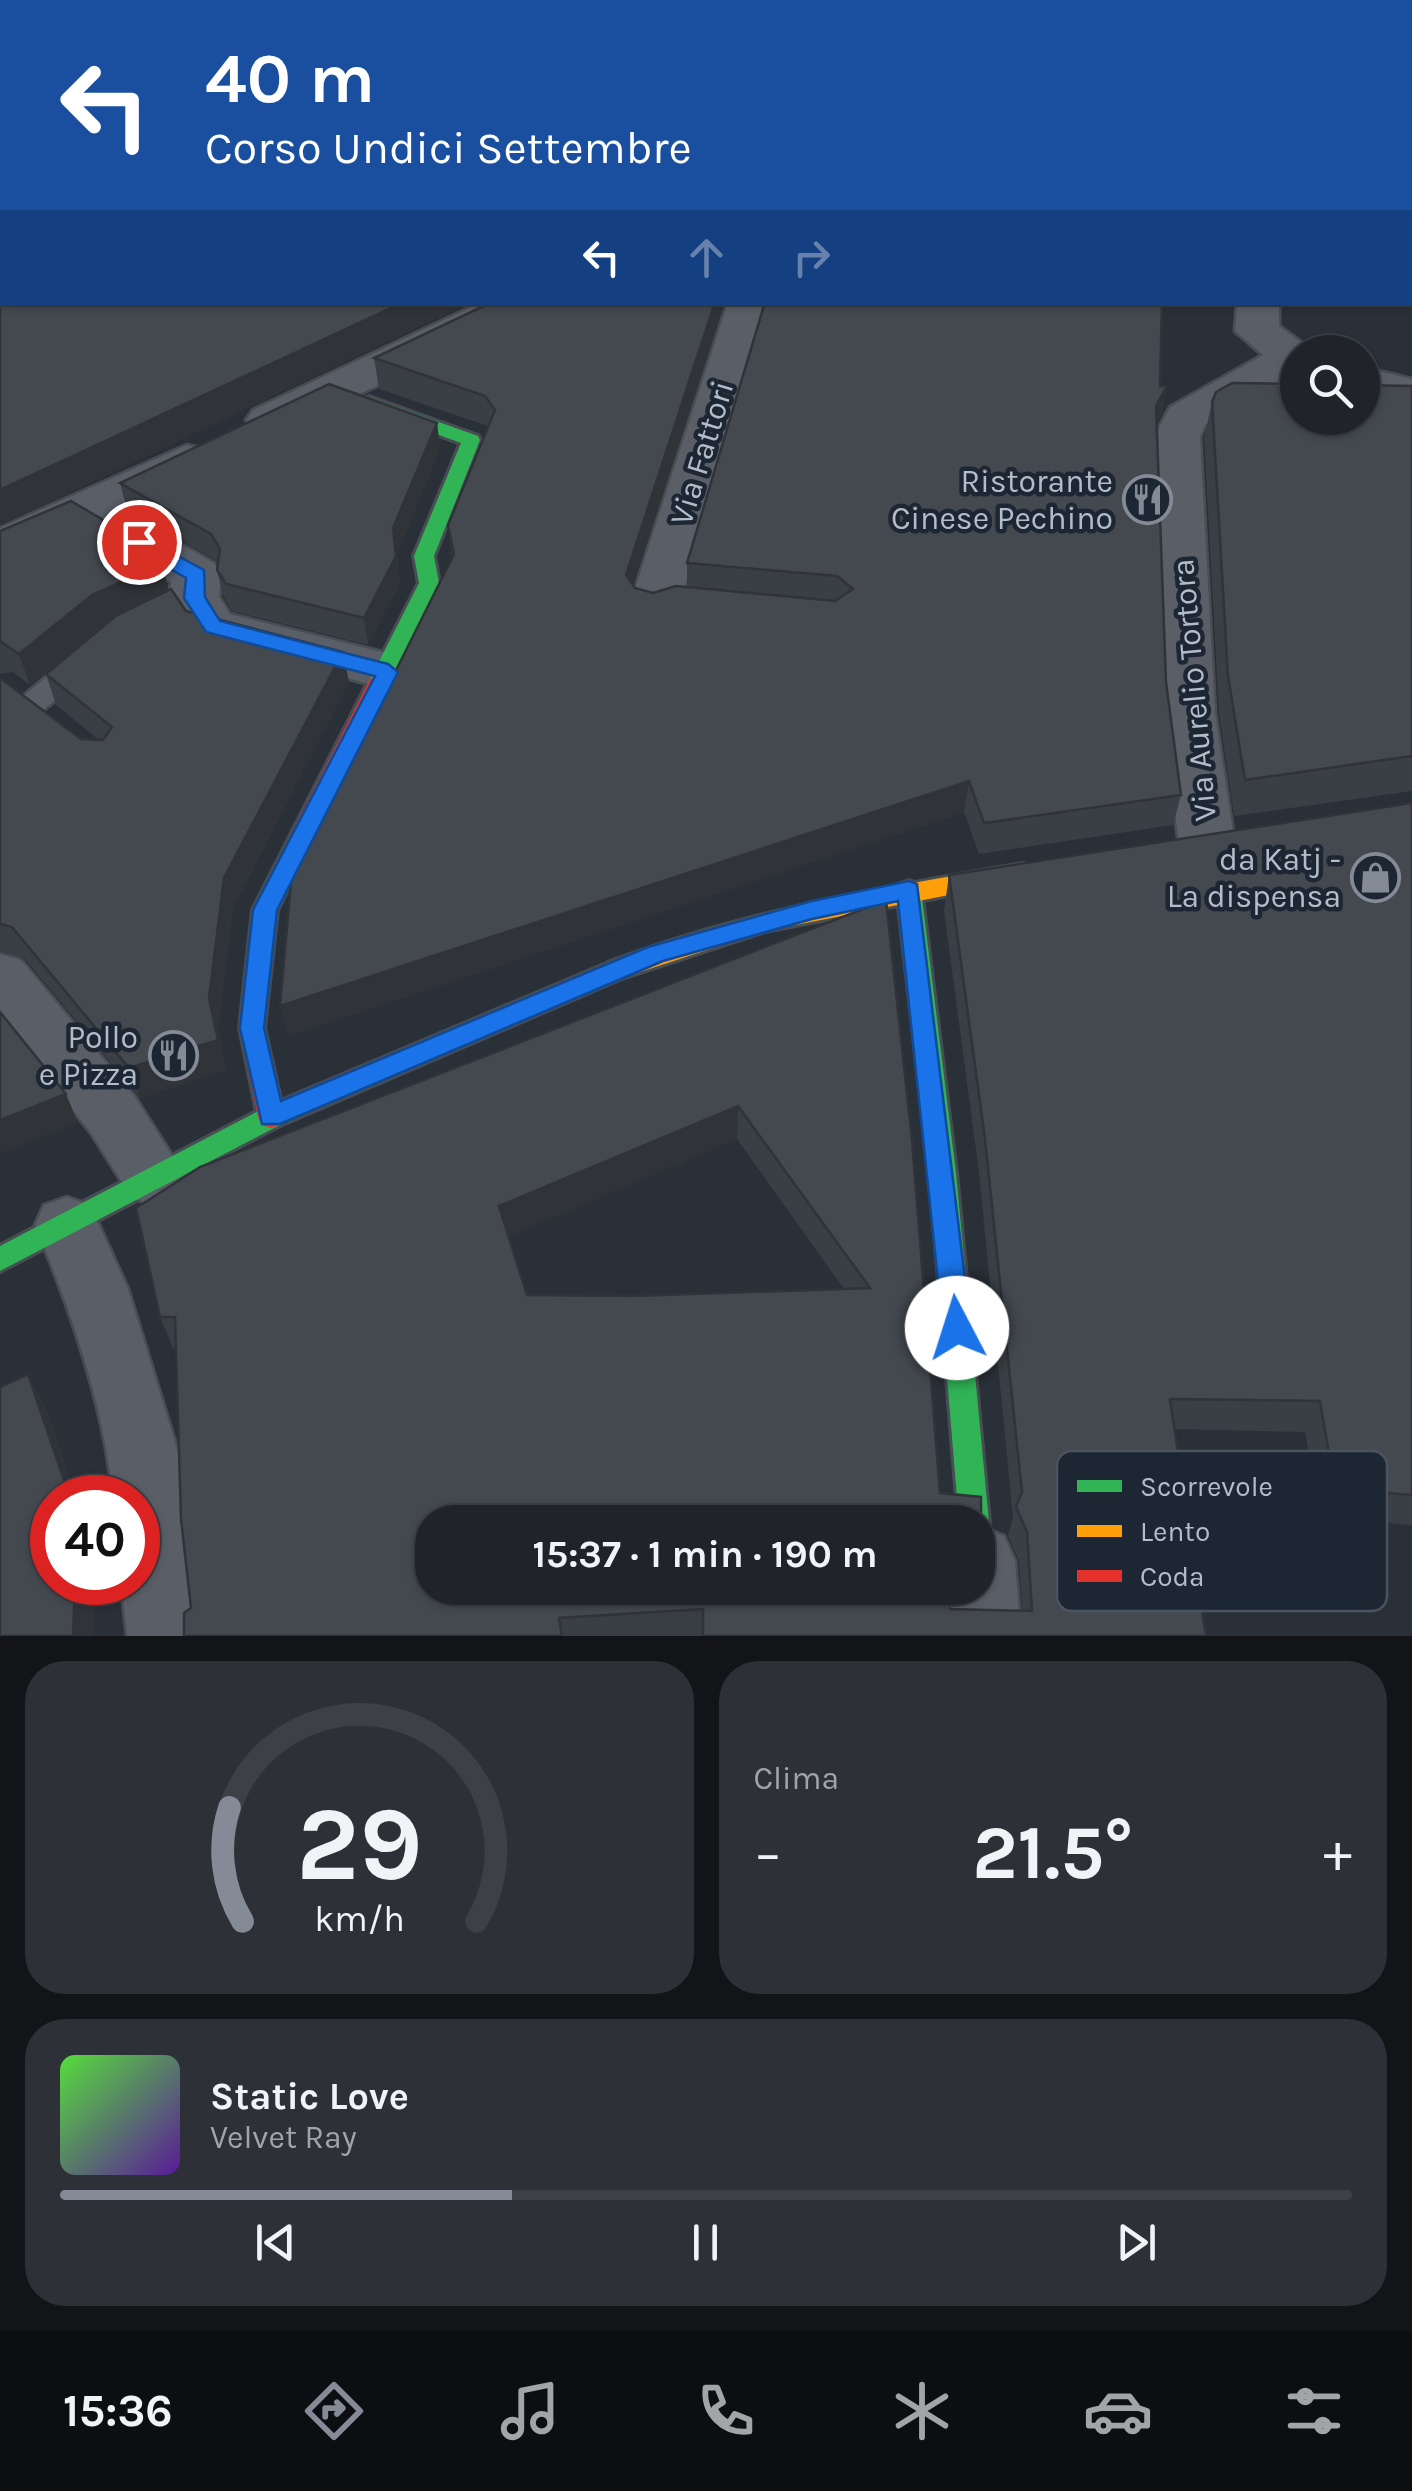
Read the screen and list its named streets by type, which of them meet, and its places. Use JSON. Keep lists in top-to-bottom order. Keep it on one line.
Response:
{"streets":{"street":["Via Fattori","Via Aurelio Tortora"]},"places":{"restaurant":["Ristorante Cinese Pechino","Pollo e Pizza"],"shop":["da Katj - La dispensa"]},"legend":["Scorrevole","Lento","Coda"],"page":{"turn":["40 m","Corso Undici Settembre"],"limit":"40","trip":"15:37 · 1 min · 190 m","tile":"Clima","heat":["−","21.5°","+"],"song":["Static Love","Velvet Ray"],"tabs":"15:36","gauge":["29","km/h"]}}
